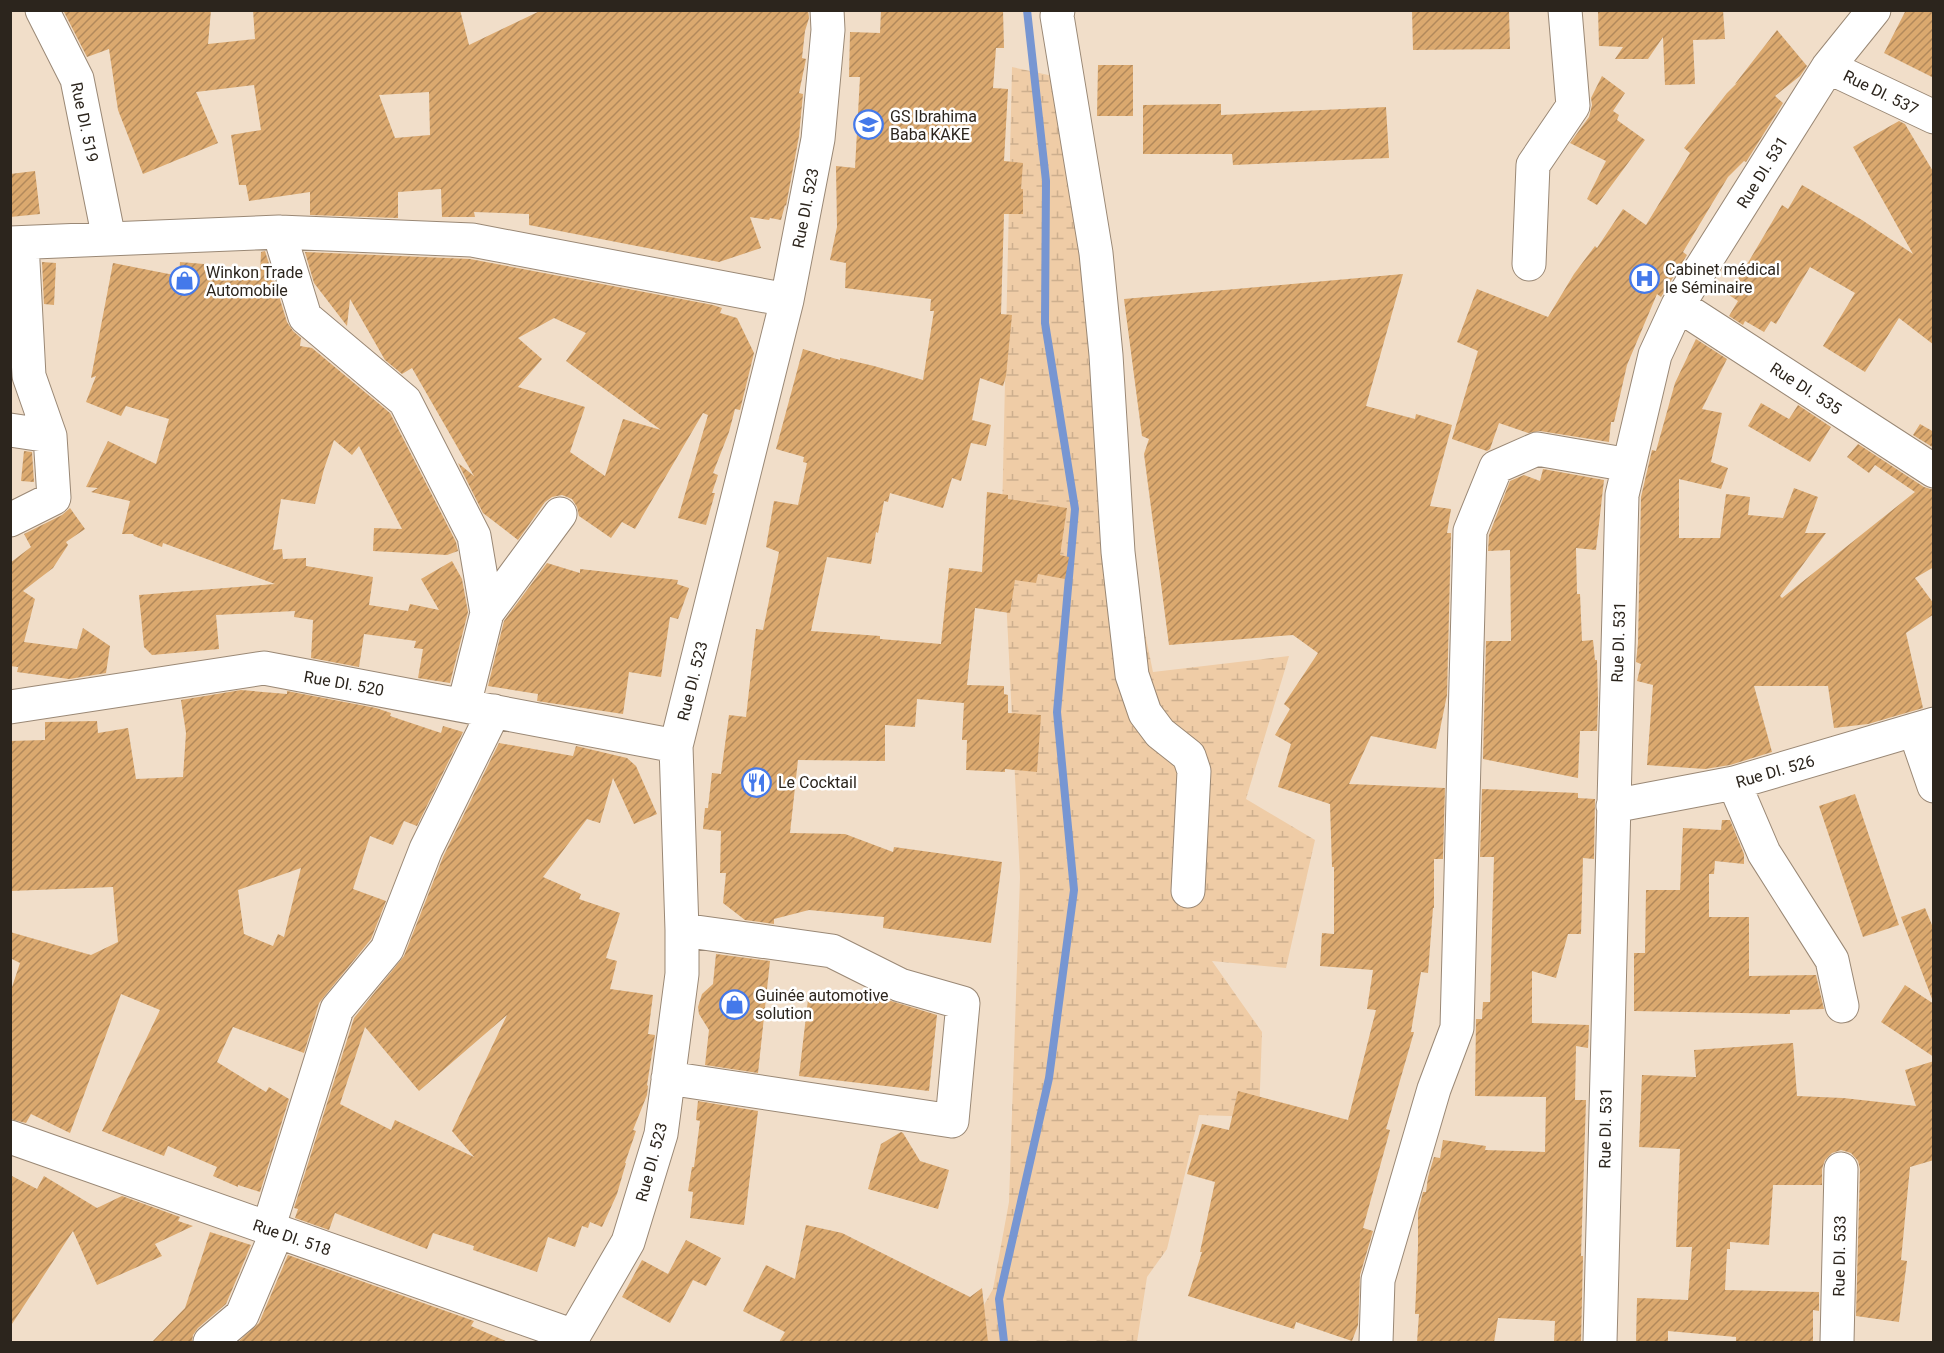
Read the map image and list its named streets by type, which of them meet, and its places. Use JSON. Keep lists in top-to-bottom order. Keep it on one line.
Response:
{"streets":{"street":["Rue DI. 537","Rue DI. 519","Rue DI. 531","Rue DI. 523","Rue DI. 535","Rue DI. 520","Rue DI. 526","Rue DI. 518","Rue DI. 533"]},"crossings":[["Rue DI. 537","Rue DI. 531"],["Rue DI. 531","Rue DI. 535"],["Rue DI. 531","Rue DI. 526"],["Rue DI. 523","Rue DI. 520"],["Rue DI. 523","Rue DI. 518"]],"places":{"school or university":["GS Ibrahima Baba KAKE"],"hospital":["Cabinet médical le Séminaire"],"shop":["Winkon Trade Automobile","Guinée automotive solution"],"restaurant":["Le Cocktail"]}}
